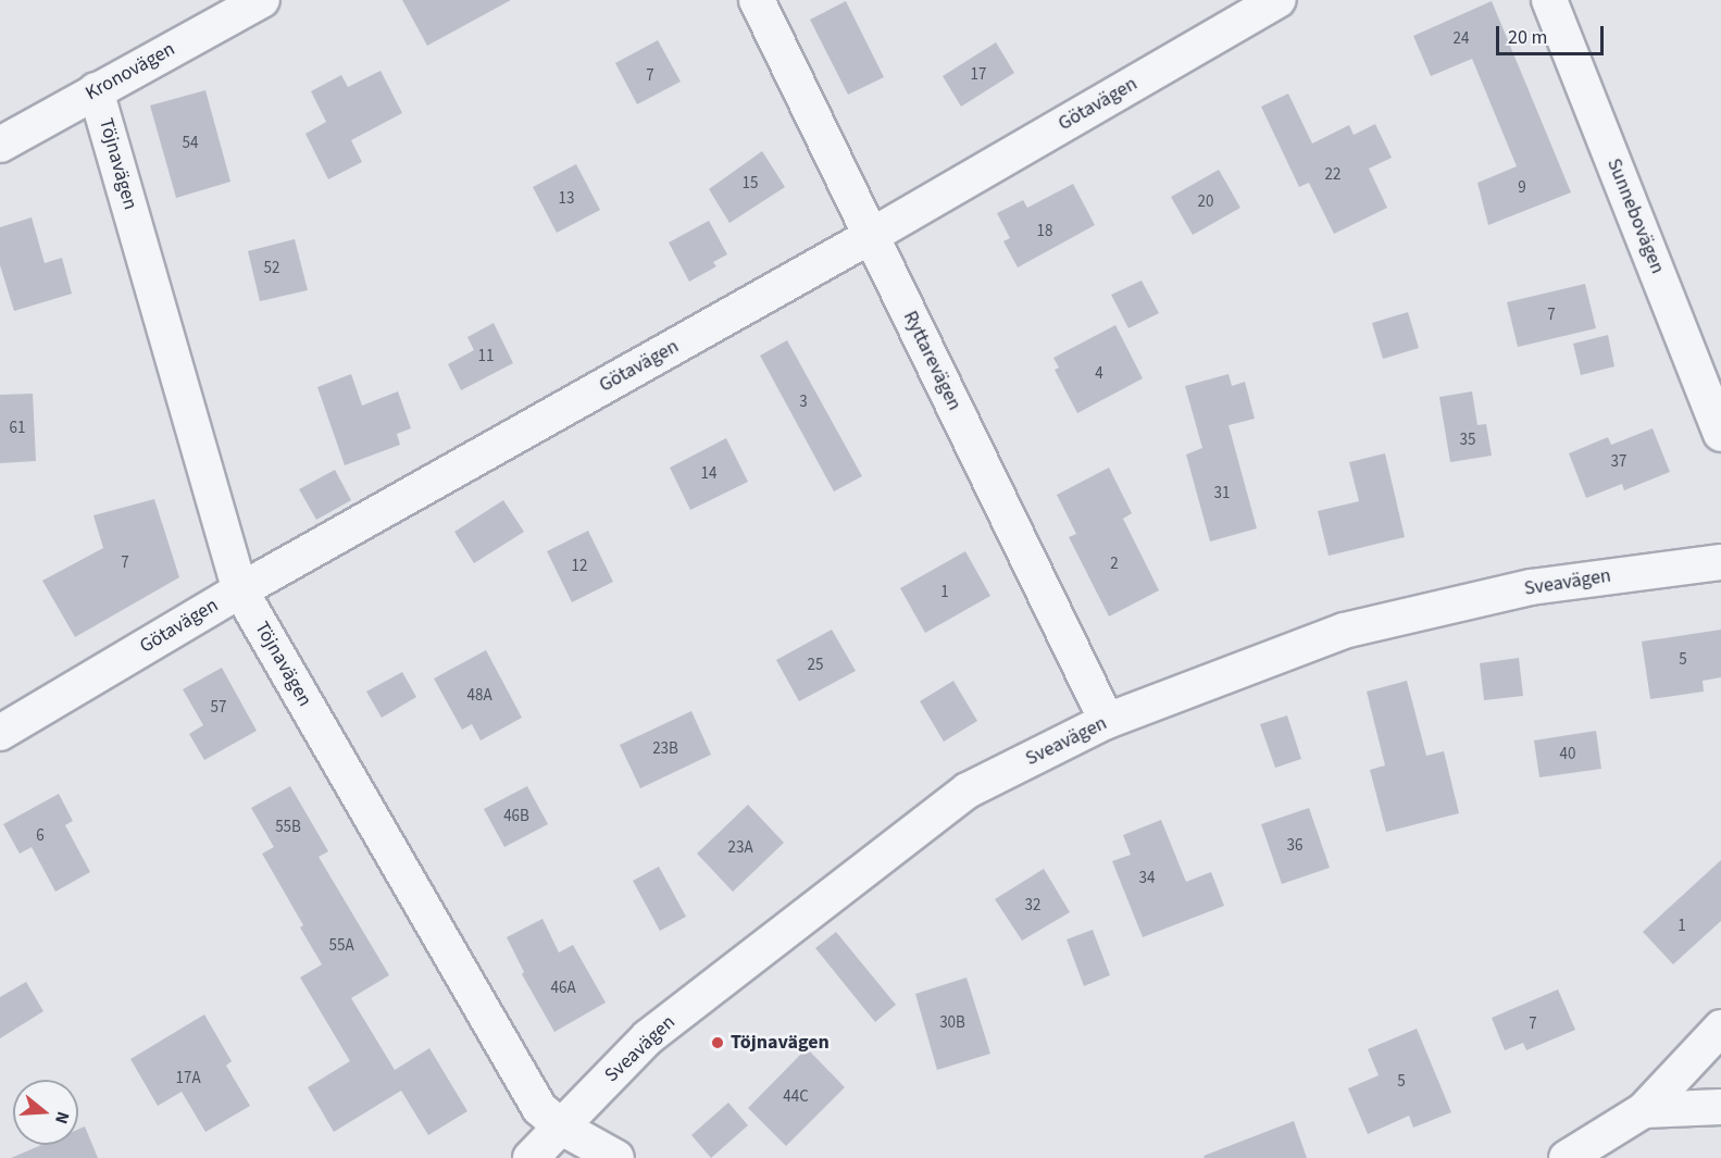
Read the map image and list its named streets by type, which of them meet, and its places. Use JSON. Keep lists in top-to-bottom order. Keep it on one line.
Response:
{"streets":{"street":["Kronovägen","Götavägen","Töjnavägen","Sunnebovägen","Ryttarevägen","Sveavägen"]},"crossings":[["Kronovägen","Töjnavägen"],["Götavägen","Töjnavägen"],["Götavägen","Ryttarevägen"],["Töjnavägen","Sveavägen"],["Ryttarevägen","Sveavägen"]],"places":["Töjnavägen"],"house_numbers":["24","17","7","54","22","15","9","13","20","18","52","7","11","4","3","61","35","37","14","31","7","2","12","1","5","25","48A","57","23B","40","46B","55B","6","36","23A","34","32","1","55A","46A","30B","7","17A","5","44C"],"scale_bar":"20 m","north":"right"}
